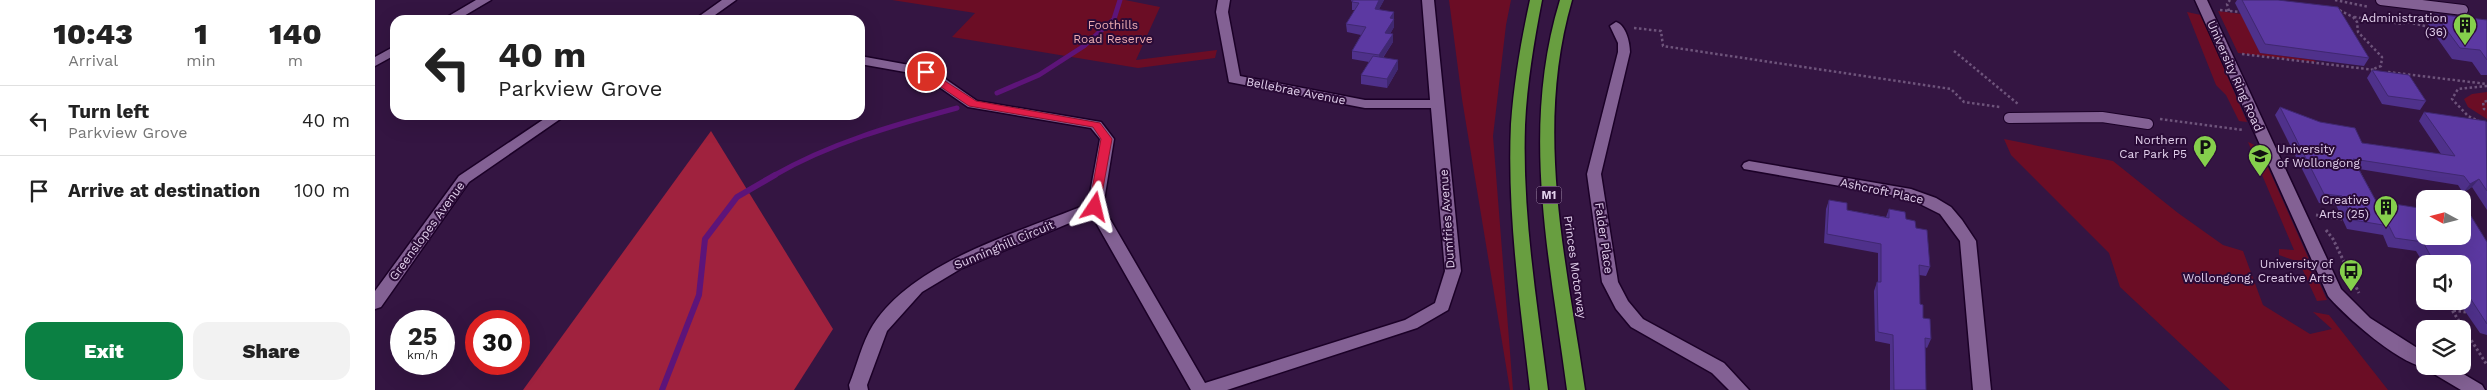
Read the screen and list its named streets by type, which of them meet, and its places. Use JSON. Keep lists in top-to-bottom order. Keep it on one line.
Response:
{"streets":{"highway":["M1","Princes Motorway"],"street":["University Ring Road","Bellebrae Avenue","Ashcroft Place","Dumfries Avenue","Greenslopes Avenue","Falder Place","Sunninghill Circuit"]},"crossings":[["Bellebrae Avenue","Dumfries Avenue"]],"parks":["Foothills Road Reserve"],"places":{"building":["Administration (36)","Creative Arts (25)"],"parking":["Northern Car Park P5"],"school or university":["University of Wollongong"],"bus stop":["University of Wollongong, Creative Arts"]},"north":"left","page":{"eta":["10:43","Arrival","1","min","140","m"],"turn":["40 m","Parkview Grove"],"list":[{"name":"Turn left","note":"Parkview Grove","value":"40 m"},{"name":"Arrive at destination","value":"100 m"}],"speed":"25 km/h","limit":"30","buttons":["Exit","Share"]}}
